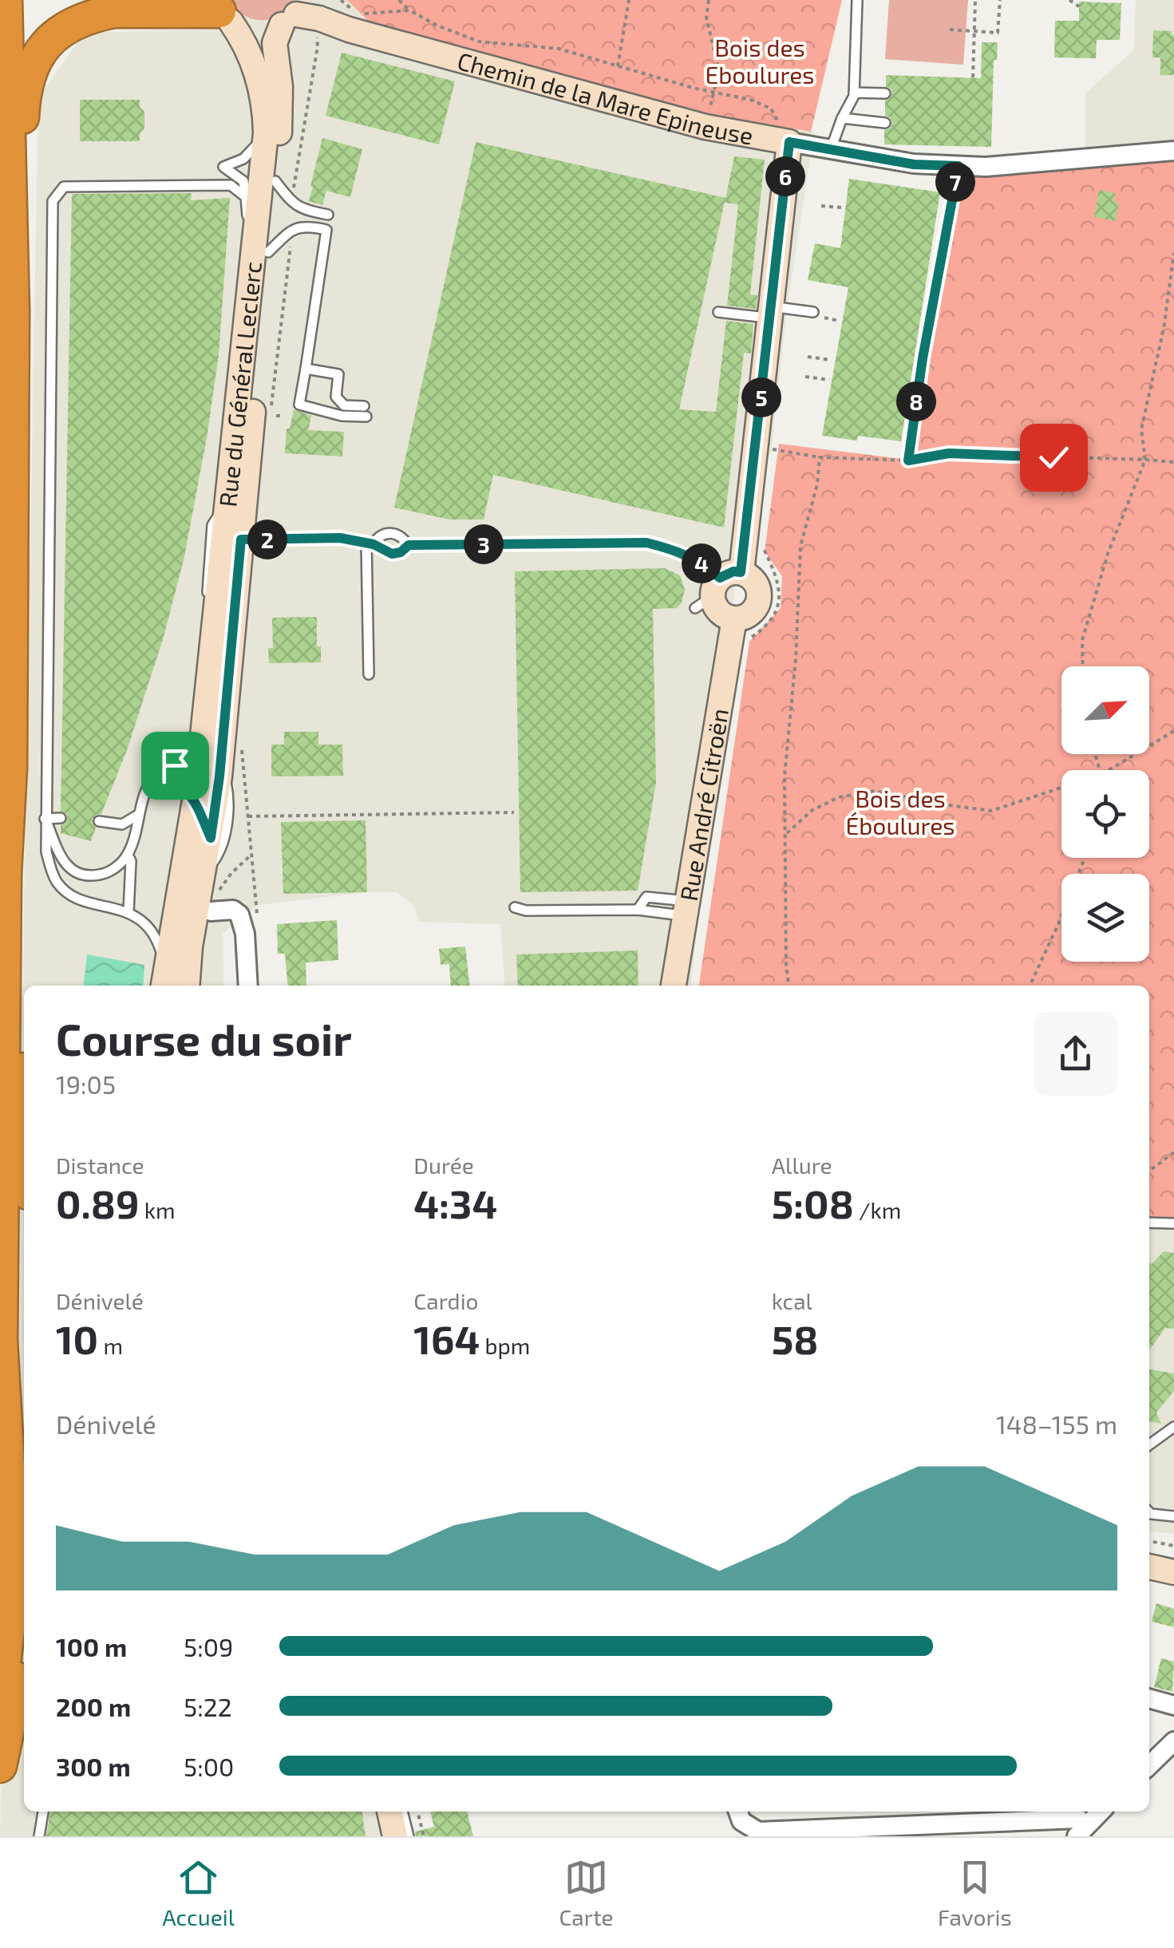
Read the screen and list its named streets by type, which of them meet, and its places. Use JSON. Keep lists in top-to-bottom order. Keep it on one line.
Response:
{"streets":{"main road":["Chemin de la Mare Epineuse","Rue du Général Leclerc","Rue André Citroën"]},"crossings":[["Chemin de la Mare Epineuse","Rue du Général Leclerc"]],"parks":["Bois des Eboulures","Bois des Éboulures"],"north":"top right","page":{"pins":["6","7","5","8","2","3","4"],"heading":["Course du soir","19:05"],"stats":[["Distance","0.89 km"],["Durée","4:34"],["Allure","5:08 /km"],["Dénivelé","10 m"],["Cardio","164 bpm"],["kcal","58"]],"chart":["Dénivelé","148–155 m"],"list":[{"name":"100 m","note":"5:09"},{"name":"200 m","note":"5:22"},{"name":"300 m","note":"5:00"}],"tabs":["Accueil","Carte","Favoris"]}}
